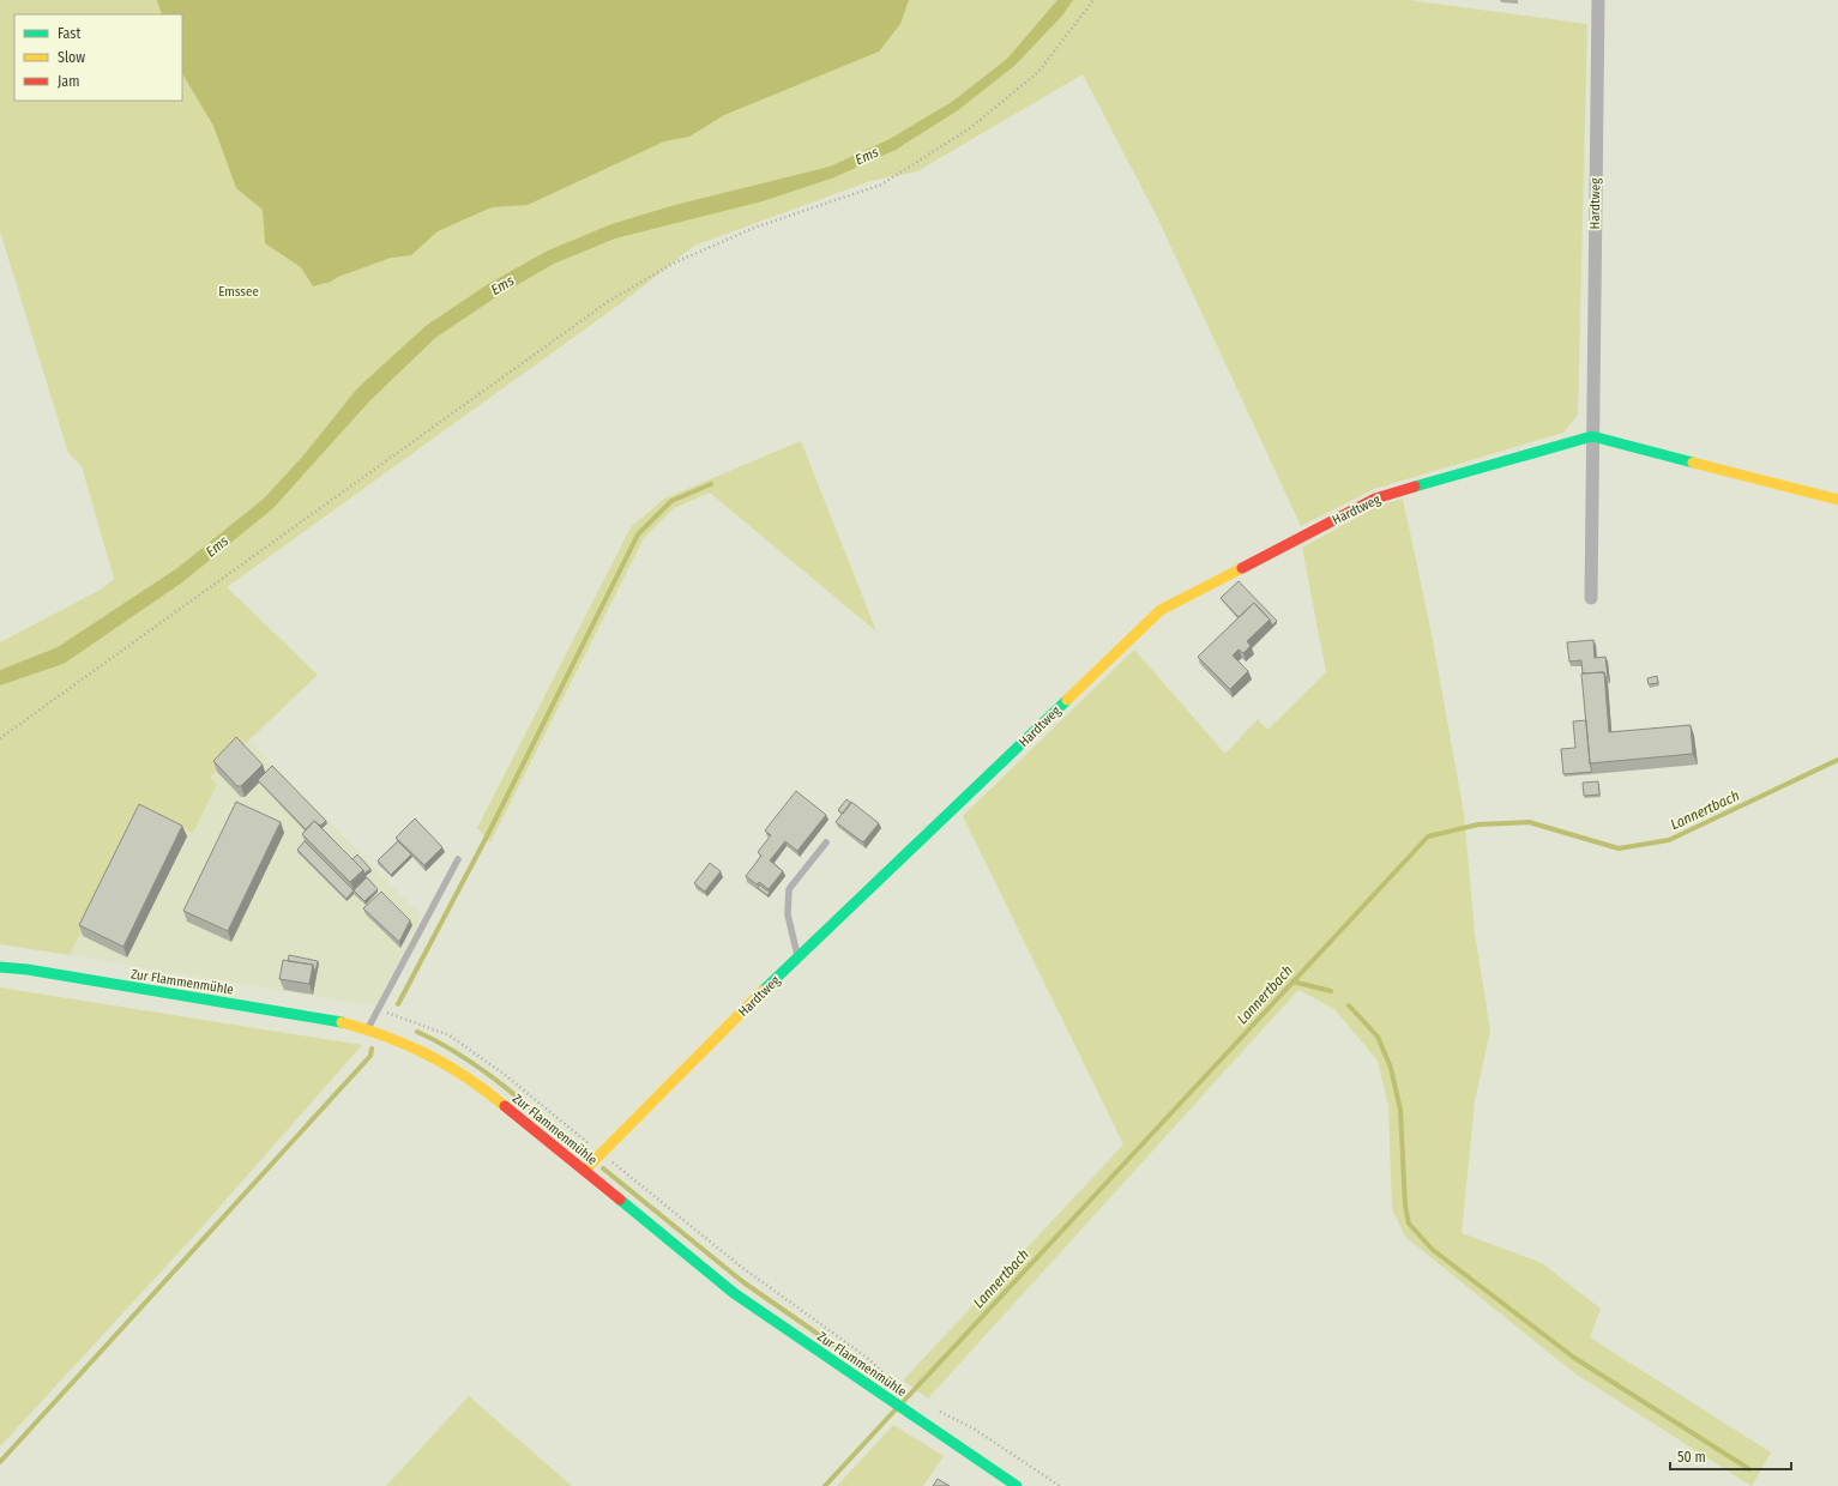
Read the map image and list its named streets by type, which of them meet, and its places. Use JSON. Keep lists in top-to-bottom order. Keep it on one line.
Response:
{"streets":{"street":["Hardtweg","Zur Flammenmühle"]},"crossings":[["Hardtweg","Zur Flammenmühle"]],"water":["Ems","Lannertbach"],"parks":["Emssee"],"legend":["Fast","Slow","Jam"],"scale_bar":"50 m"}
